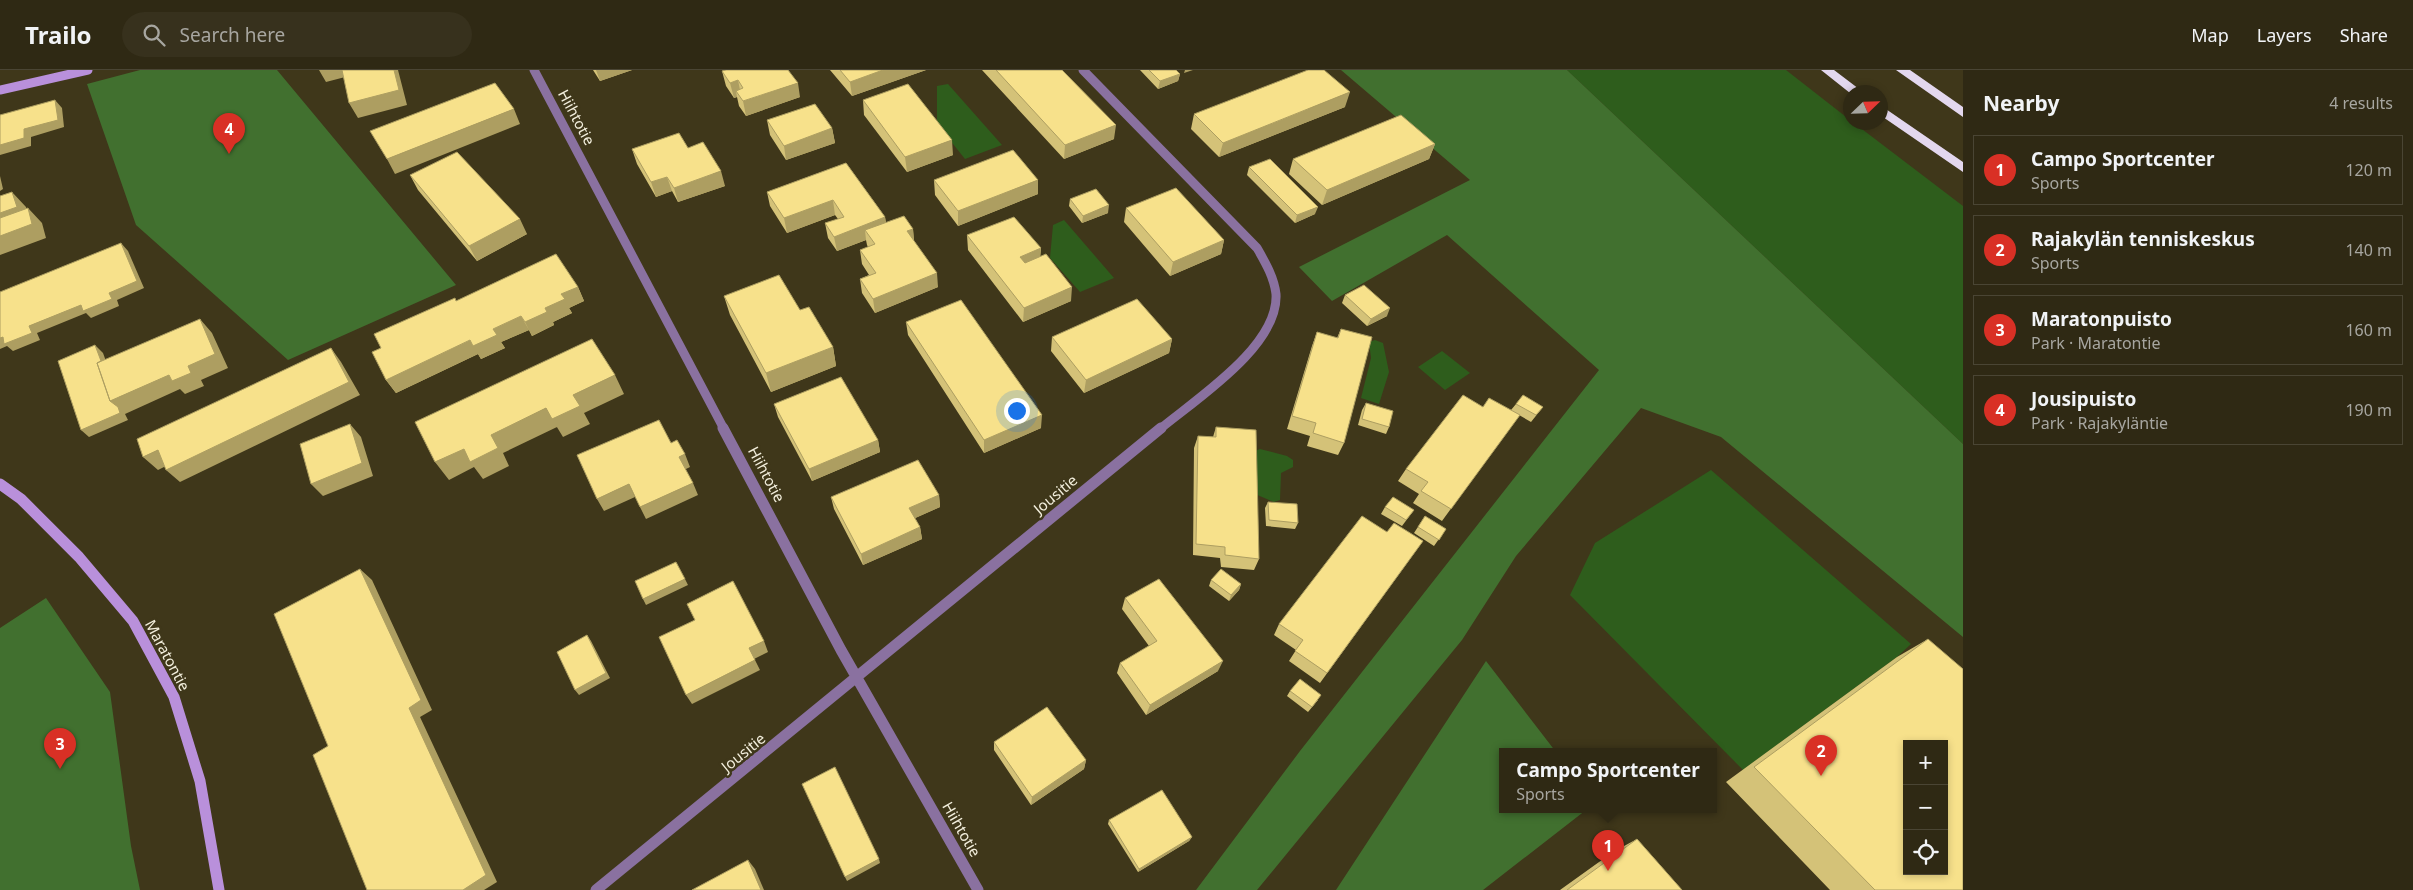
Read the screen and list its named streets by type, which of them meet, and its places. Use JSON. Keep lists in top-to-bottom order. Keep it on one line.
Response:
{"streets":{"main road":["Maratontie"],"street":["Hiihtotie","Jousitie"]},"crossings":[["Hiihtotie","Jousitie"]],"north":"top right","page":{"header":"Trailo","search":"Search here","nav":["Map","Layers","Share"],"heading":["Nearby","4 results"],"pins":["4","3","2","1"],"list":[{"mark":"1","name":"Campo Sportcenter","note":"Sports","value":"120 m"},{"mark":"2","name":"Rajakylän tenniskeskus","note":"Sports","value":"140 m"},{"mark":"3","name":"Maratonpuisto","note":"Park · Maratontie","value":"160 m"},{"mark":"4","name":"Jousipuisto","note":"Park · Rajakyläntie","value":"190 m"}],"map_buttons":["+","−"],"popup":["Campo Sportcenter","Sports"]}}
